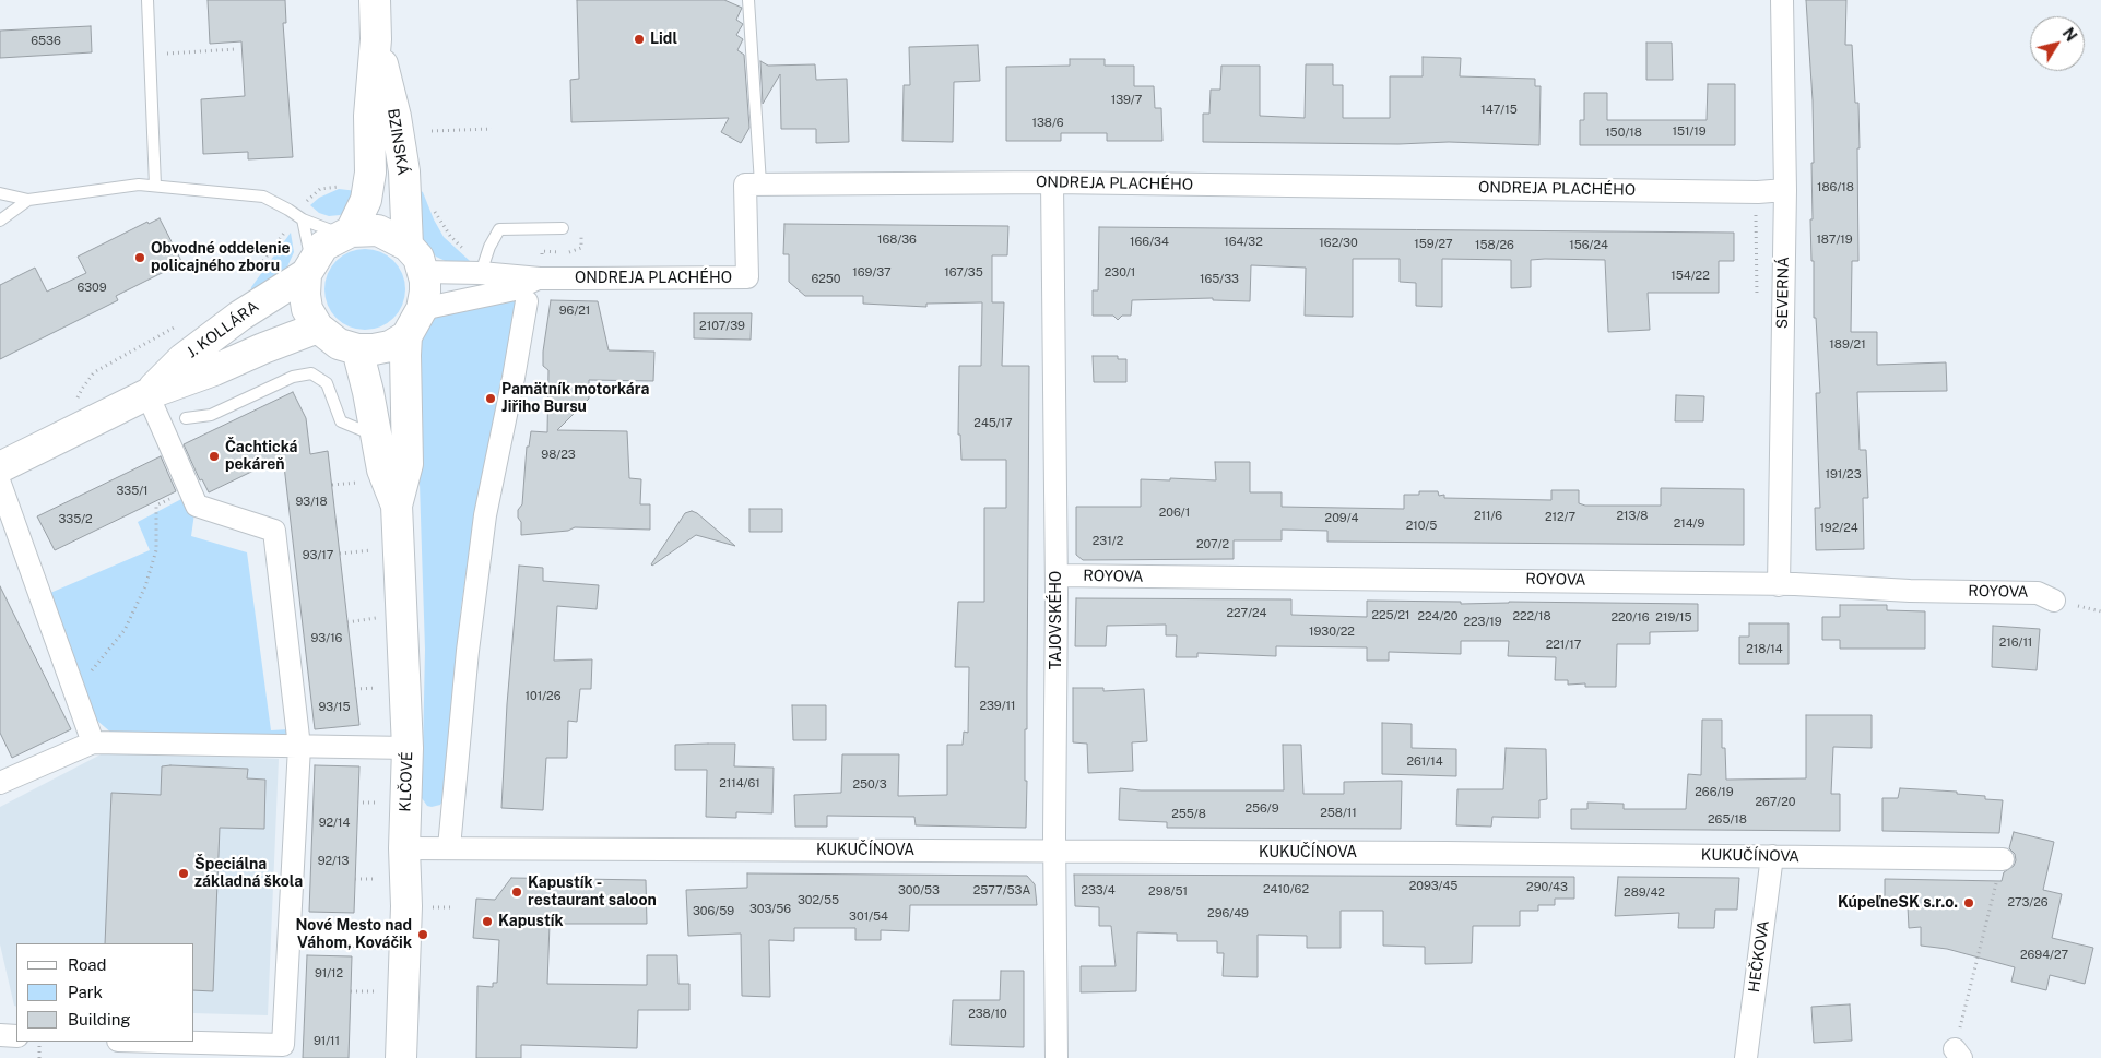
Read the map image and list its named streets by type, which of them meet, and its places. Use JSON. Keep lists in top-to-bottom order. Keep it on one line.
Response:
{"streets":{"main road":["BZINSKÁ","J. KOLLÁRA","KLČOVÉ"],"street":["ONDREJA PLACHÉHO","SEVERNÁ","ROYOVA","TAJOVSKÉHO","KUKUČÍNOVA","HEČKOVA"]},"crossings":[["BZINSKÁ","ONDREJA PLACHÉHO"],["BZINSKÁ","J. KOLLÁRA"],["BZINSKÁ","KLČOVÉ"],["ONDREJA PLACHÉHO","SEVERNÁ"],["ONDREJA PLACHÉHO","J. KOLLÁRA"],["ONDREJA PLACHÉHO","TAJOVSKÉHO"],["ONDREJA PLACHÉHO","KLČOVÉ"],["SEVERNÁ","ROYOVA"],["J. KOLLÁRA","KLČOVÉ"],["ROYOVA","TAJOVSKÉHO"],["TAJOVSKÉHO","KUKUČÍNOVA"],["KLČOVÉ","KUKUČÍNOVA"],["KUKUČÍNOVA","HEČKOVA"]],"places":["Lidl","Obvodné oddelenie policajného zboru","Pamätník motorkára Jiřiho Bursu","Čachtická pekáreň","Špeciálna základná škola","Kapustík - restaurant saloon","KúpeľneSK s.r.o.","Kapustík","Nové Mesto nad Váhom, Kováčik"],"house_numbers":["6536","139/7","147/15","138/6","151/19","150/18","186/18","168/36","187/19","166/34","164/32","162/30","159/27","158/26","156/24","169/37","167/35","230/1","154/22","6250","165/33","6309","96/21","2107/39","189/21","245/17","98/23","191/23","335/1","93/18","206/1","211/6","213/8","212/7","209/4","335/2","214/9","210/5","192/24","231/2","207/2","93/17","227/24","225/21","224/20","222/18","220/16","219/15","223/19","1930/22","93/16","216/11","221/17","218/14","101/26","239/11","93/15","261/14","2114/61","250/3","266/19","267/20","256/9","258/11","255/8","265/18","92/14","92/13","2093/45","290/43","2410/62","300/53","2577/53A","233/4","298/51","289/42","302/55","273/26","303/56","306/59","296/49","301/54","2694/27","91/12","238/10","91/11"],"legend":["Road","Park","Building"],"north":"top right"}
